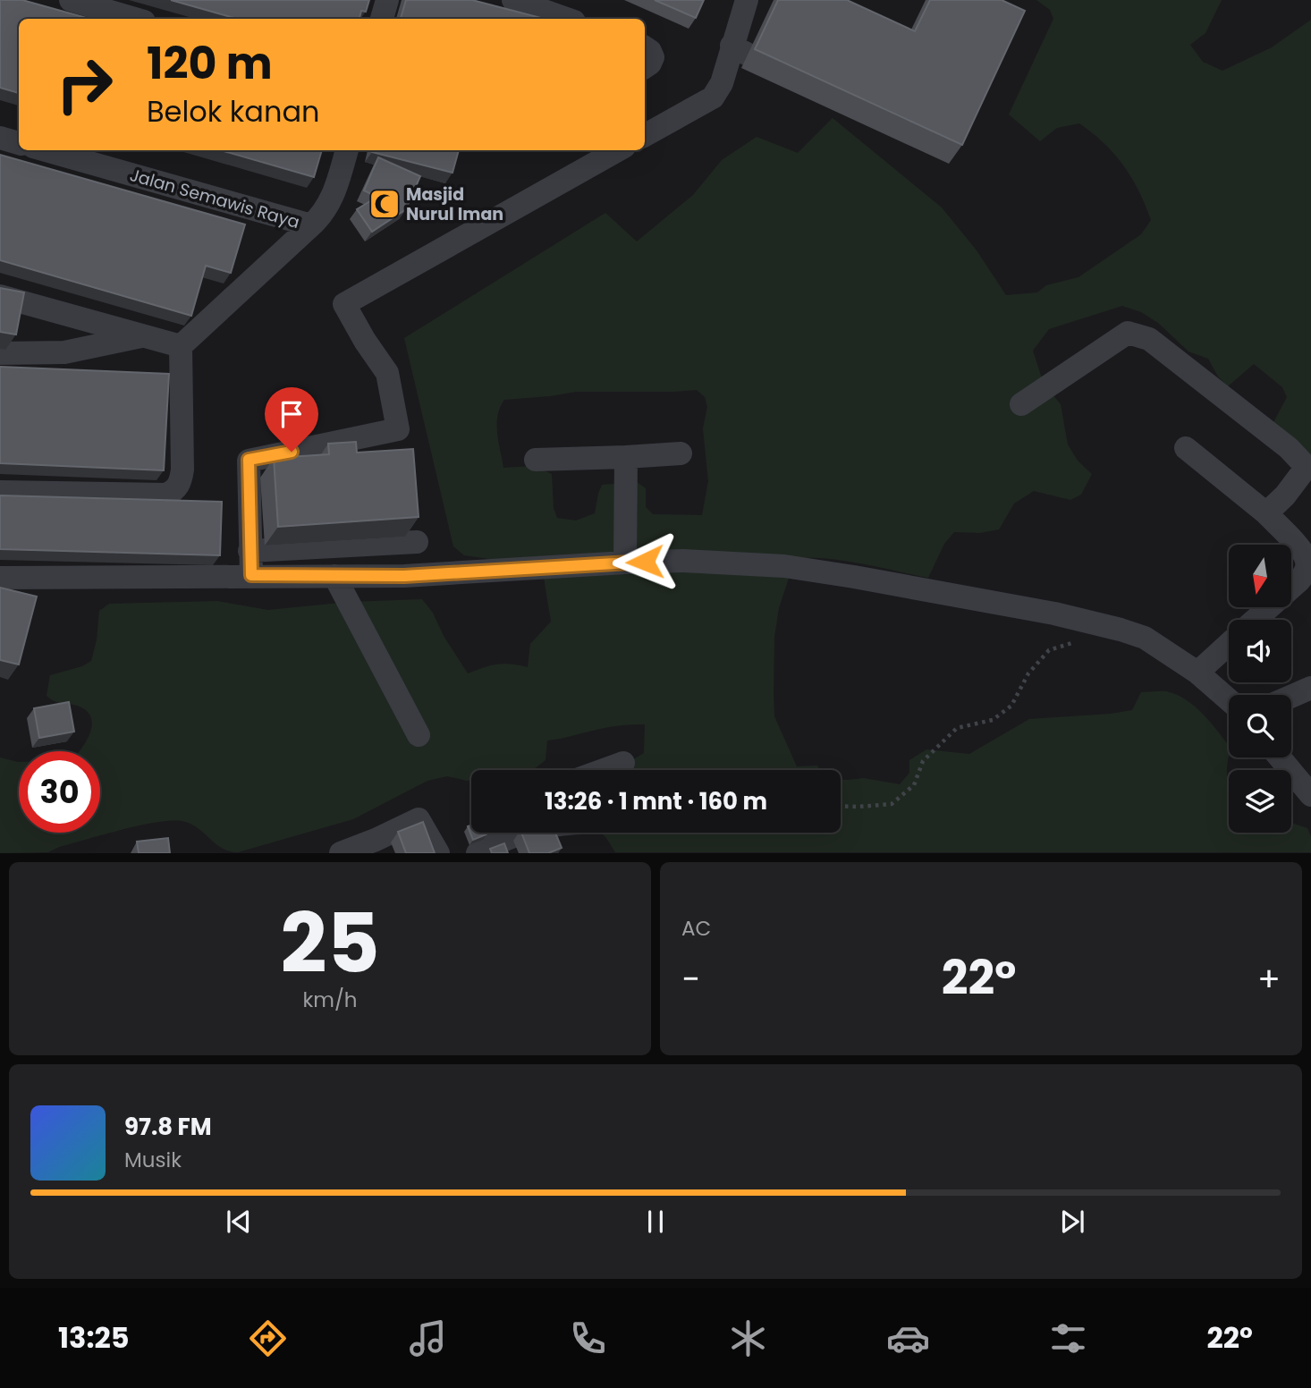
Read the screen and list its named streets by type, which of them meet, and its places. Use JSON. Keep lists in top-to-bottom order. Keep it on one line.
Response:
{"streets":{"street":["Jalan Semawis Raya"]},"places":{"mosque":["Masjid Nurul Iman"]},"north":"bottom","page":{"turn":["120 m","Belok kanan"],"limit":"30","trip":"13:26 · 1 mnt · 160 m","tile":[["25","km/h"],"AC"],"heat":["−","22°","+"],"song":["97.8 FM","Musik"],"tabs":["13:25","22°"]}}
